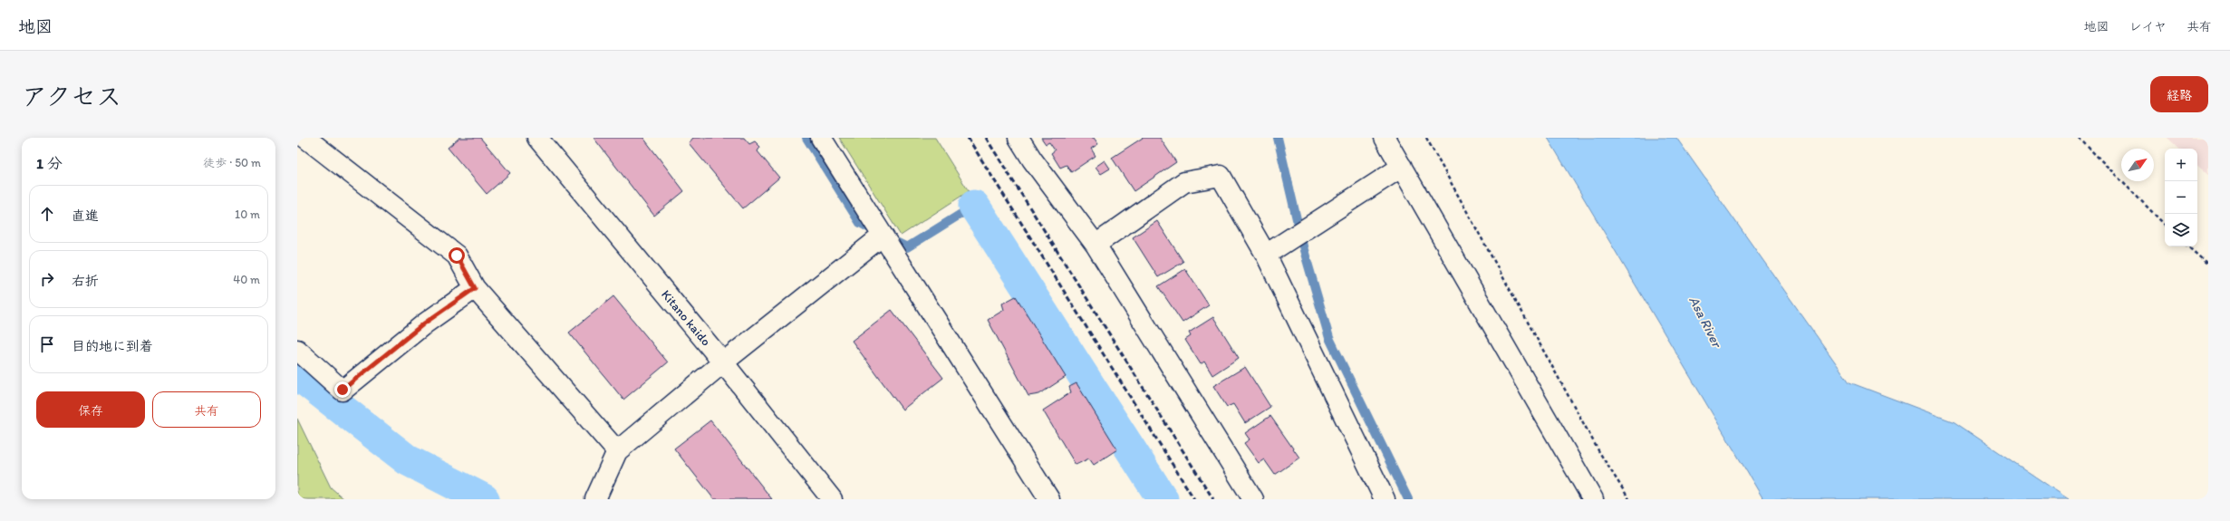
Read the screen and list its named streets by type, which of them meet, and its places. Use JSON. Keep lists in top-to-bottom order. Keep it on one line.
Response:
{"streets":{"street":["Kitano kaido"]},"water":["Asa River"],"north":"top right","page":{"header":"地図","nav":["地図","レイヤ","共有"],"title":"アクセス","buttons":["経路",["保存","共有"]],"heading":["1 分","徒歩 · 50 m"],"map_buttons":["+","−"],"list":[["直進","10 m"],["右折","40 m"],"目的地に到着"]}}
